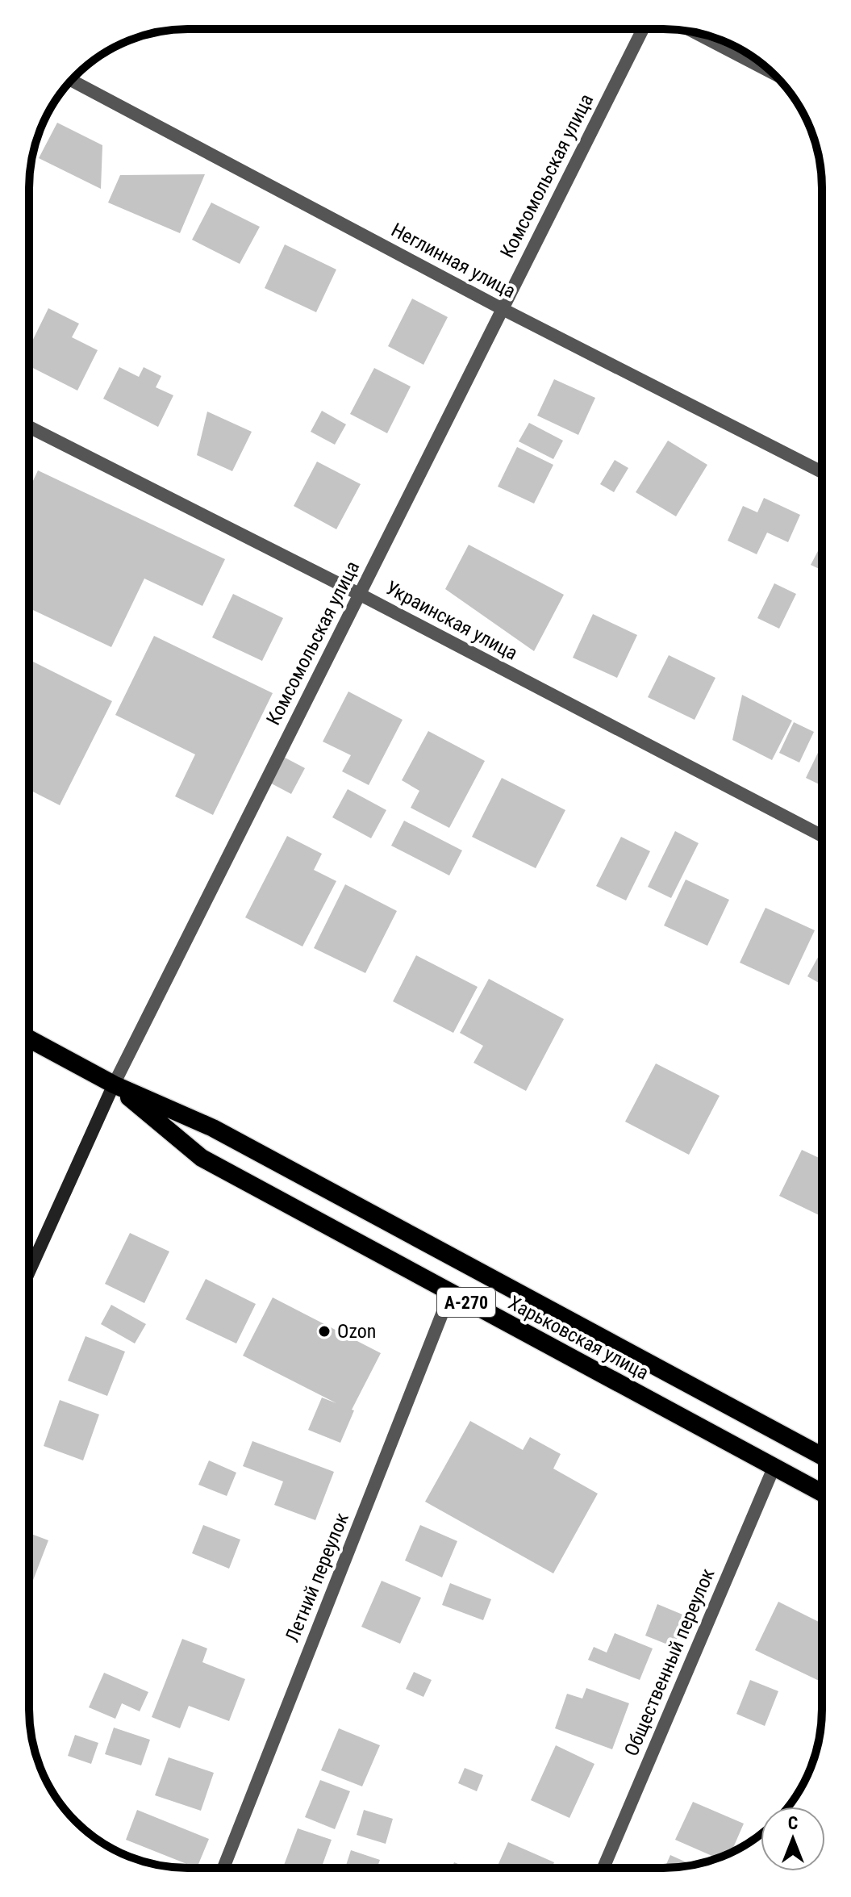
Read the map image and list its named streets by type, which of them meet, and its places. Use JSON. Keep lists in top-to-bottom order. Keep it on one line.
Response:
{"streets":{"highway":["А-270","Харьковская улица"],"main road":["Комсомольская улица"],"street":["Неглинная улица","Украинская улица","Летний переулок","Общественный переулок"]},"crossings":[["Комсомольская улица","Неглинная улица"],["Комсомольская улица","Украинская улица"],["Комсомольская улица","Харьковская улица"],["Харьковская улица","Летний переулок"],["Харьковская улица","Общественный переулок"]],"places":["Ozon"],"north":"top"}
